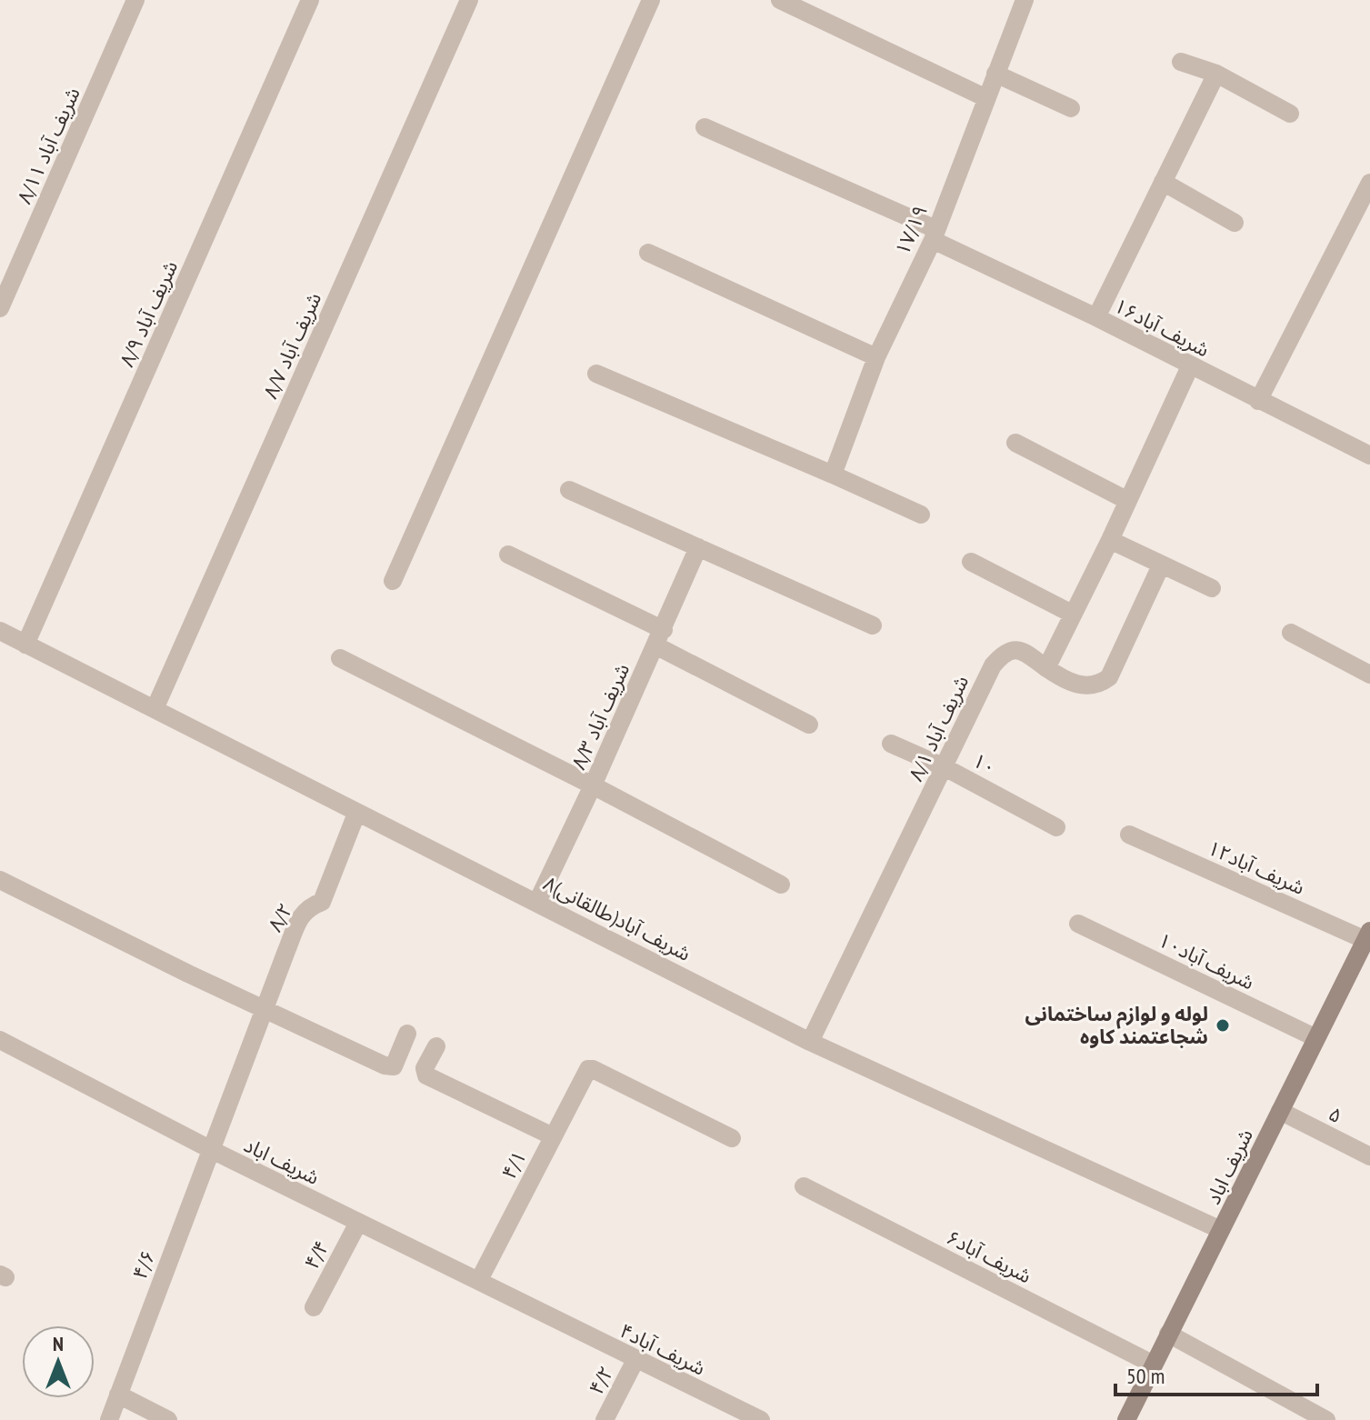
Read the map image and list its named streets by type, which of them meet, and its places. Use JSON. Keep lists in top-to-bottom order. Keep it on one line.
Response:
{"streets":{"main road":["شریف اباد"],"street":["شریف آباد ۸/۱۱","۱۷/۱۹","شریف آباد ۸/۹","شریف آباد۱۶","شریف آباد ۸/۷","شریف آباد ۸/۳","شریف آباد ۸/۱","۱۰","شریف آباد۱۲","۸/۲","۸شریف آباد(طالقانی)","شریف آباد۱۰","۵","۴/۱","۴/۴","شریف آباد۶","۴/۶","۴شریف آباد","۴/۲"]},"crossings":[["۱۷/۱۹","شریف آباد۱۶"],["شریف آباد ۸/۹","۸شریف آباد(طالقانی)"],["شریف آباد ۸/۷","۸شریف آباد(طالقانی)"],["شریف آباد ۸/۳","۸شریف آباد(طالقانی)"],["شریف آباد ۸/۱","۱۰"],["شریف آباد ۸/۱","۸شریف آباد(طالقانی)"],["شریف آباد۱۲","شریف اباد"],["۸/۲","۸شریف آباد(طالقانی)"],["۸/۲","شریف اباد"],["۸/۲","۴/۶"],["۸شریف آباد(طالقانی)","شریف اباد"],["شریف آباد۱۰","شریف اباد"],["۵","شریف اباد"],["شریف اباد","۴/۱"],["شریف اباد","۴/۴"],["شریف اباد","شریف آباد۶"],["شریف اباد","۴/۶"],["شریف اباد","۴شریف آباد"],["۴شریف آباد","۴/۲"]],"places":["لوله و لوازم ساختمانی شجاعتمند کاوه"],"scale_bar":"50 m","north":"top"}
